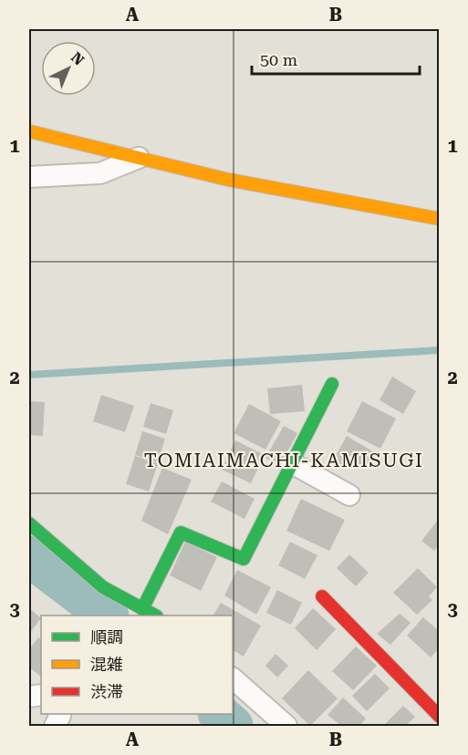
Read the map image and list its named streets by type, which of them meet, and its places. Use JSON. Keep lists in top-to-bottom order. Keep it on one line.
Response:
{"districts":["TOMIAIMACHI-KAMISUGI"],"legend":["順調","混雑","渋滞"],"scale_bar":"50 m","north":"top right","grid":{"columns":["A","B"],"rows":["1","2","3"]}}
